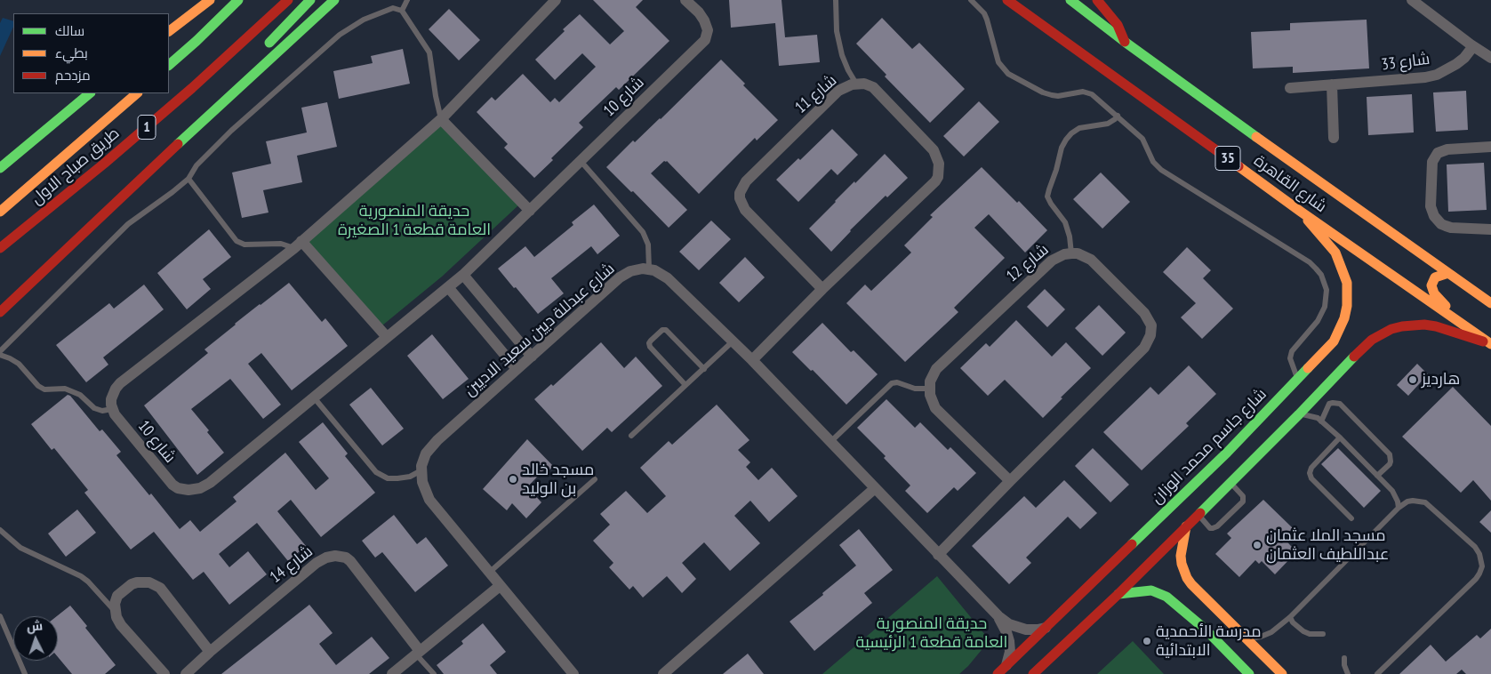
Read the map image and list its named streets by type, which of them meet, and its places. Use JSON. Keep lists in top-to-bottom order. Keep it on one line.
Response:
{"streets":{"main road":["1","35","طريق صباح الاول","شارع القاهرة","شارع جاسم محمد الوزان"],"street":["شارع 33","شارع 11","شارع 10","شارع 12","شارع عبدللة ديين سعيد الاديين","شارع 14"]},"crossings":[["شارع القاهرة","شارع جاسم محمد الوزان"]],"parks":["حديقة المنصورية العامة قطعة 1 الصغيرة","حديقة المنصورية العامة قطعة 1 الرئيسية"],"places":["هارديز","مسجد خالد بن الوليد","مسجد الملا عثمان عبداللطيف العثمان","مدرسة الأحمدية الابتدائية"],"legend":["سالك","بطيء","مزدحم"],"north":"top"}
